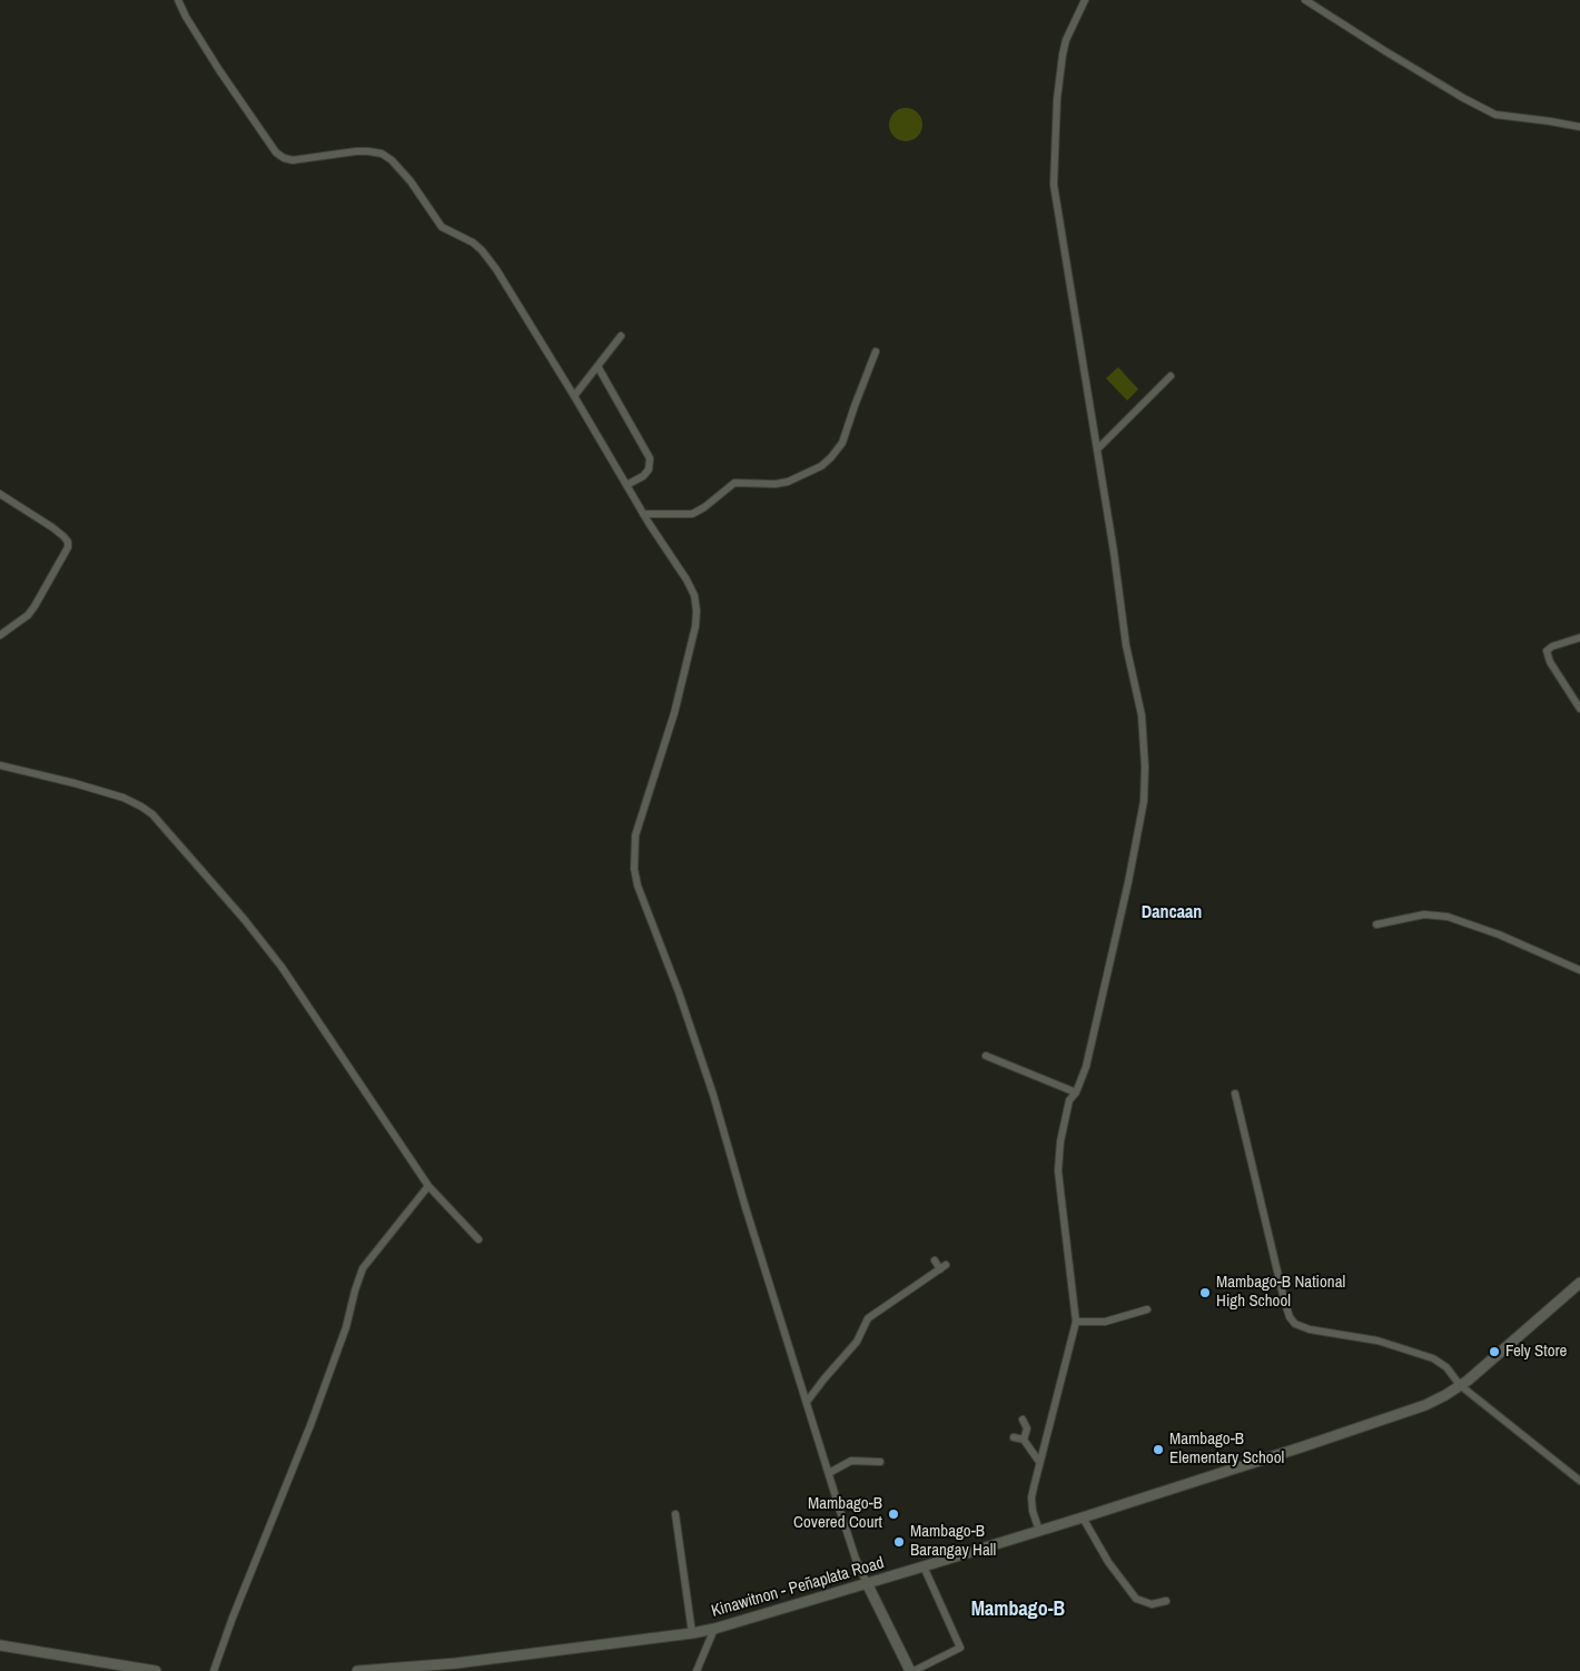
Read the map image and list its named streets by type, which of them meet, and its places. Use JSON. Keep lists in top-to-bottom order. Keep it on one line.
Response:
{"streets":{"street":["Kinawitnon - Peñaplata Road"]},"districts":["Dancaan","Mambago-B"],"places":["Mambago-B National High School","Fely Store","Mambago-B Elementary School","Mambago-B Covered Court","Mambago-B Barangay Hall"]}
